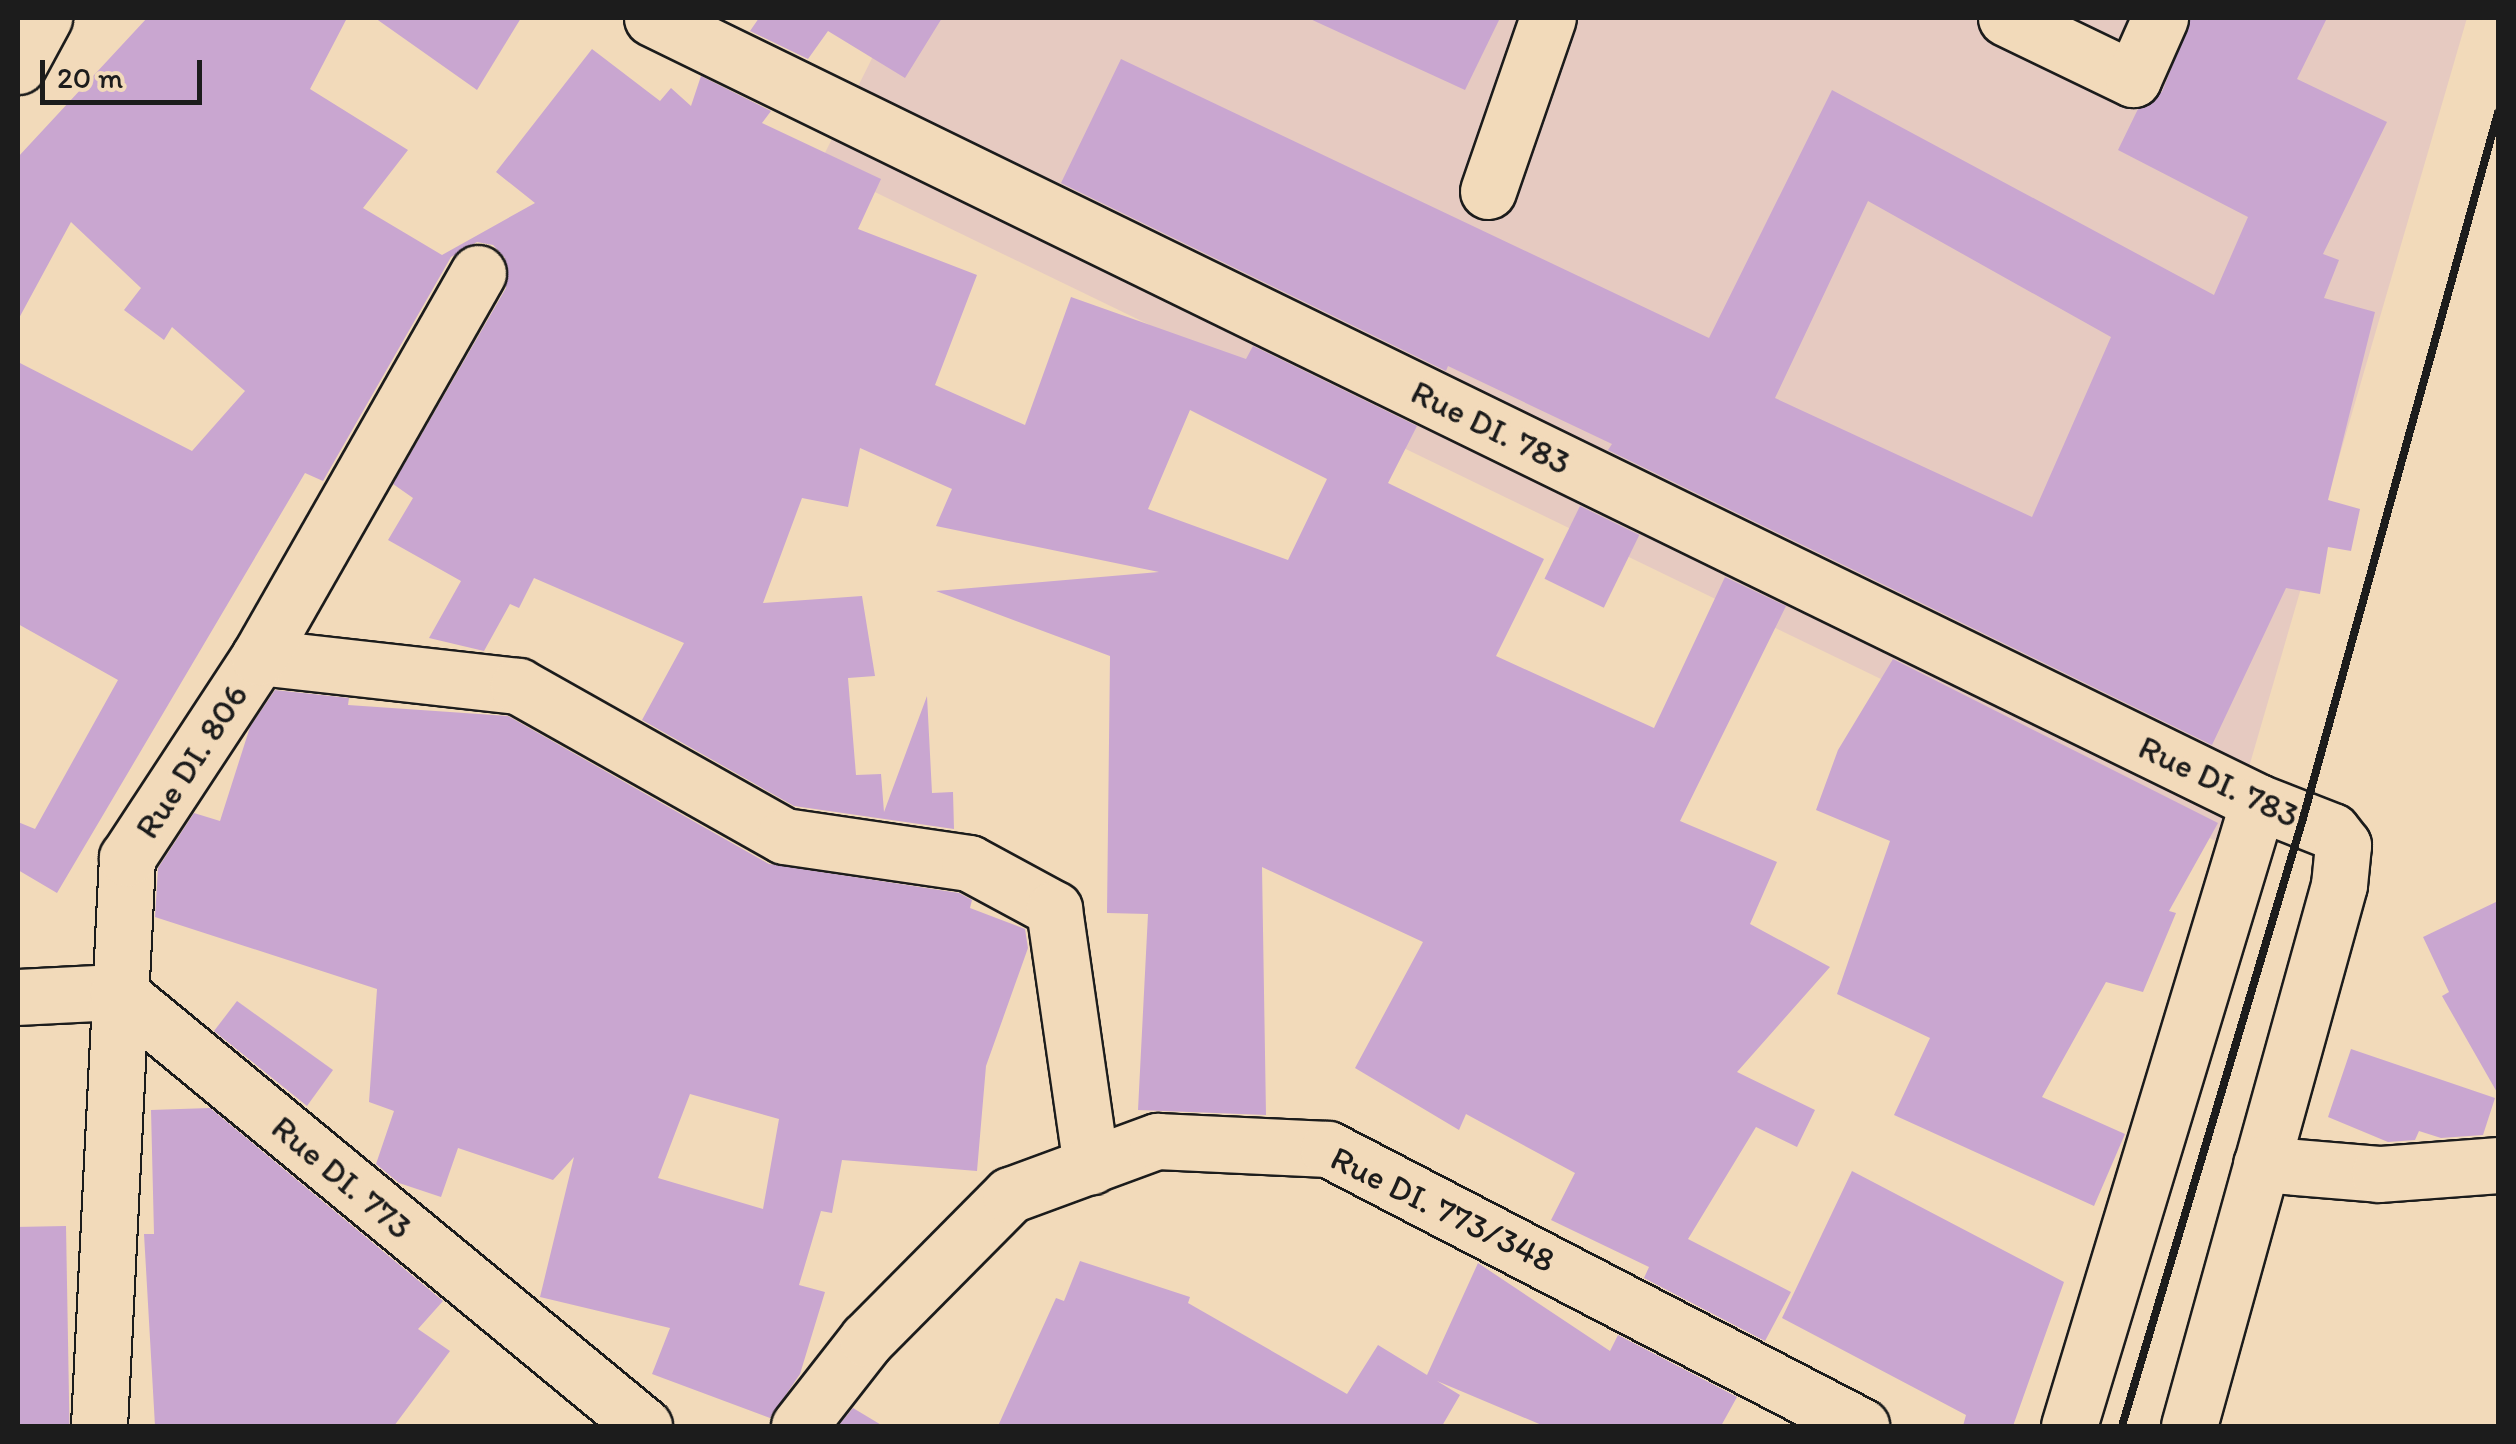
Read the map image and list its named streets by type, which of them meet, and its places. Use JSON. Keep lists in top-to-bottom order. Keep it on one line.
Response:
{"streets":{"street":["Rue DI. 783","Rue DI. 806","Rue DI. 773","Rue DI. 773/348"]},"crossings":[["Rue DI. 806","Rue DI. 773"]],"scale_bar":"20 m"}
